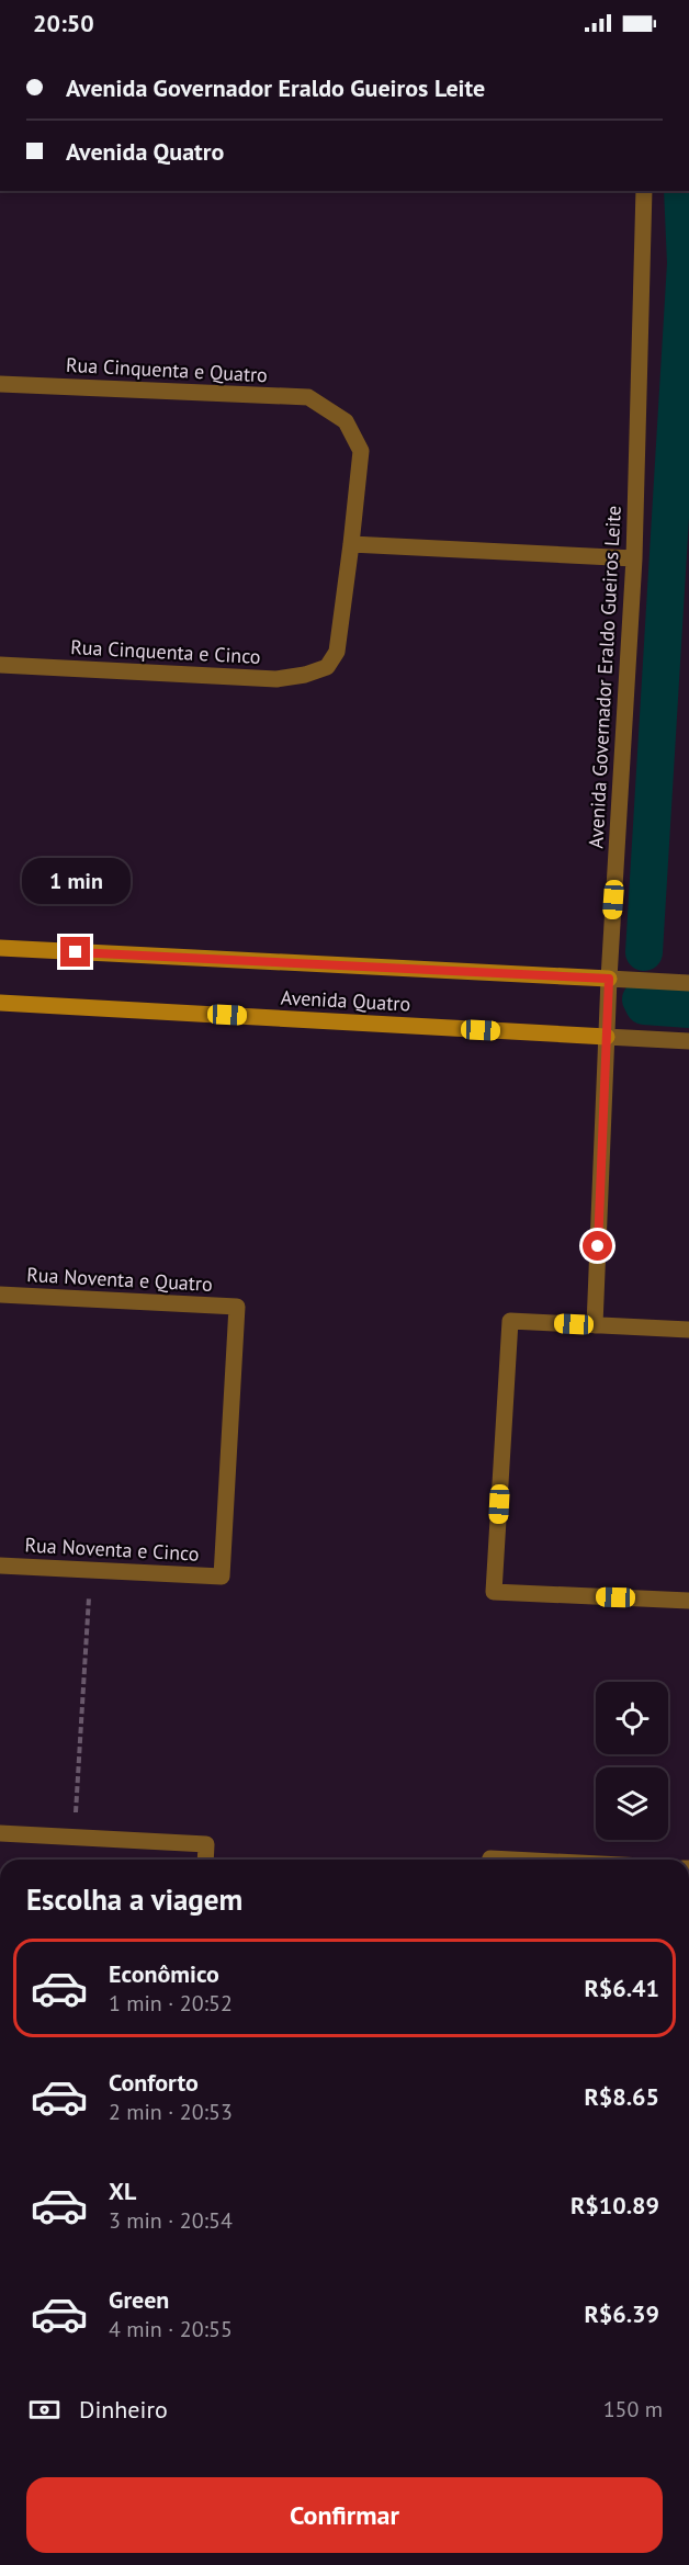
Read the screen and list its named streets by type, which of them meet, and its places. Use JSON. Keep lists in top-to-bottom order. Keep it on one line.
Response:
{"streets":{"street":["Rua Cinquenta e Quatro","Rua Cinquenta e Cinco","Avenida Governador Eraldo Gueiros Leite","Avenida Quatro","Rua Noventa e Quatro","Rua Noventa e Cinco"]},"crossings":[["Rua Cinquenta e Quatro","Rua Cinquenta e Cinco"],["Avenida Governador Eraldo Gueiros Leite","Avenida Quatro"],["Rua Noventa e Quatro","Rua Noventa e Cinco"]],"page":{"status":"20:50","banner":["Avenida Governador Eraldo Gueiros Leite","Avenida Quatro"],"bubble":"1 min","heading":"Escolha a viagem","list":[{"name":"Econômico","note":"1 min · 20:52","value":"R$6.41"},{"name":"Conforto","note":"2 min · 20:53","value":"R$8.65"},{"name":"XL","note":"3 min · 20:54","value":"R$10.89"},{"name":"Green","note":"4 min · 20:55","value":"R$6.39"}],"pay":["Dinheiro","150 m"],"buttons":"Confirmar"}}
